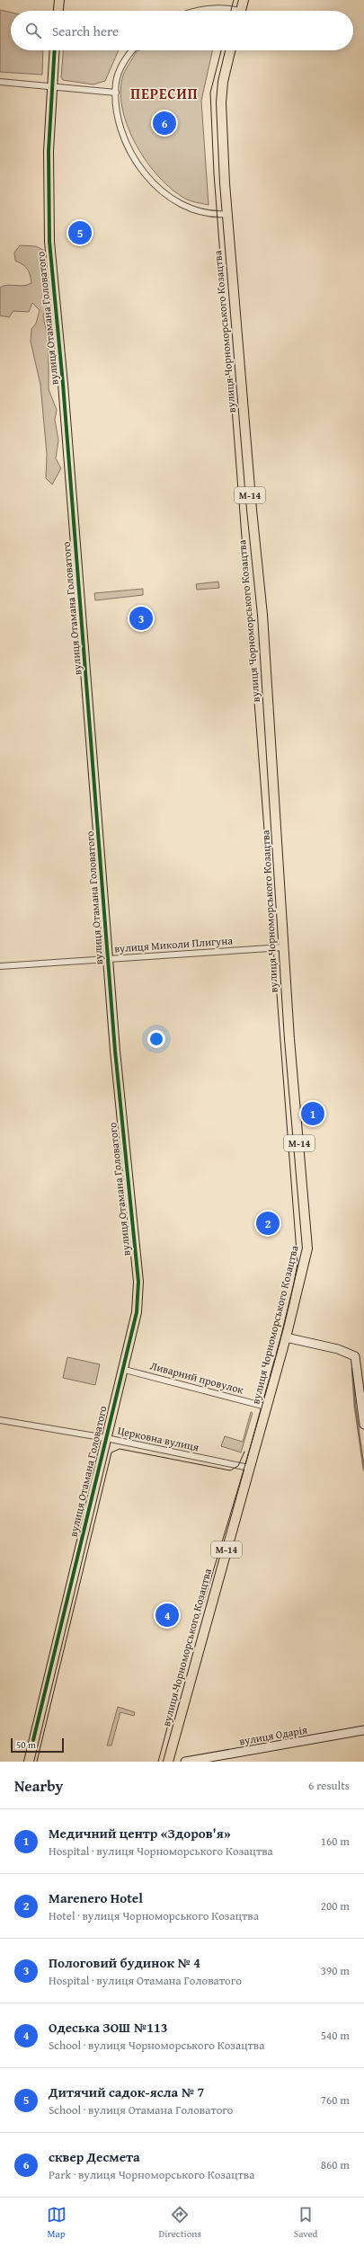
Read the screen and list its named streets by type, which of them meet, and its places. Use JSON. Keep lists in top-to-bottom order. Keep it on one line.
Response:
{"streets":{"main road":["вулиця Отамана Головатого","вулиця Чорноморського Козацтва","М-14"],"street":["вулиця Миколи Плигуна","Ливарний провулок","Церковна вулиця","вулиця Одарія"]},"crossings":[["вулиця Отамана Головатого","вулиця Миколи Плигуна"],["вулиця Отамана Головатого","Ливарний провулок"],["вулиця Отамана Головатого","Церковна вулиця"],["вулиця Чорноморського Козацтва","вулиця Миколи Плигуна"],["вулиця Чорноморського Козацтва","Ливарний провулок"],["вулиця Чорноморського Козацтва","Церковна вулиця"]],"districts":["ПЕРЕСИП"],"scale_bar":"50 m","page":{"search":"Search here","pins":["6","5","3","1","2","4"],"scale":"50 m","heading":["Nearby","6 results"],"list":[{"mark":"1","name":"Медичний центр «Здоров'я»","note":"Hospital · вулиця Чорноморського Козацтва","value":"160 m"},{"mark":"2","name":"Marenero Hotel","note":"Hotel · вулиця Чорноморського Козацтва","value":"200 m"},{"mark":"3","name":"Пологовий будинок № 4","note":"Hospital · вулиця Отамана Головатого","value":"390 m"},{"mark":"4","name":"Одеська ЗОШ №113","note":"School · вулиця Чорноморського Козацтва","value":"540 m"},{"mark":"5","name":"Дитячий садок-ясла № 7","note":"School · вулиця Отамана Головатого","value":"760 m"},{"mark":"6","name":"сквер Десмета","note":"Park · вулиця Чорноморського Козацтва","value":"860 m"}],"nav":["Map","Directions","Saved"]}}
